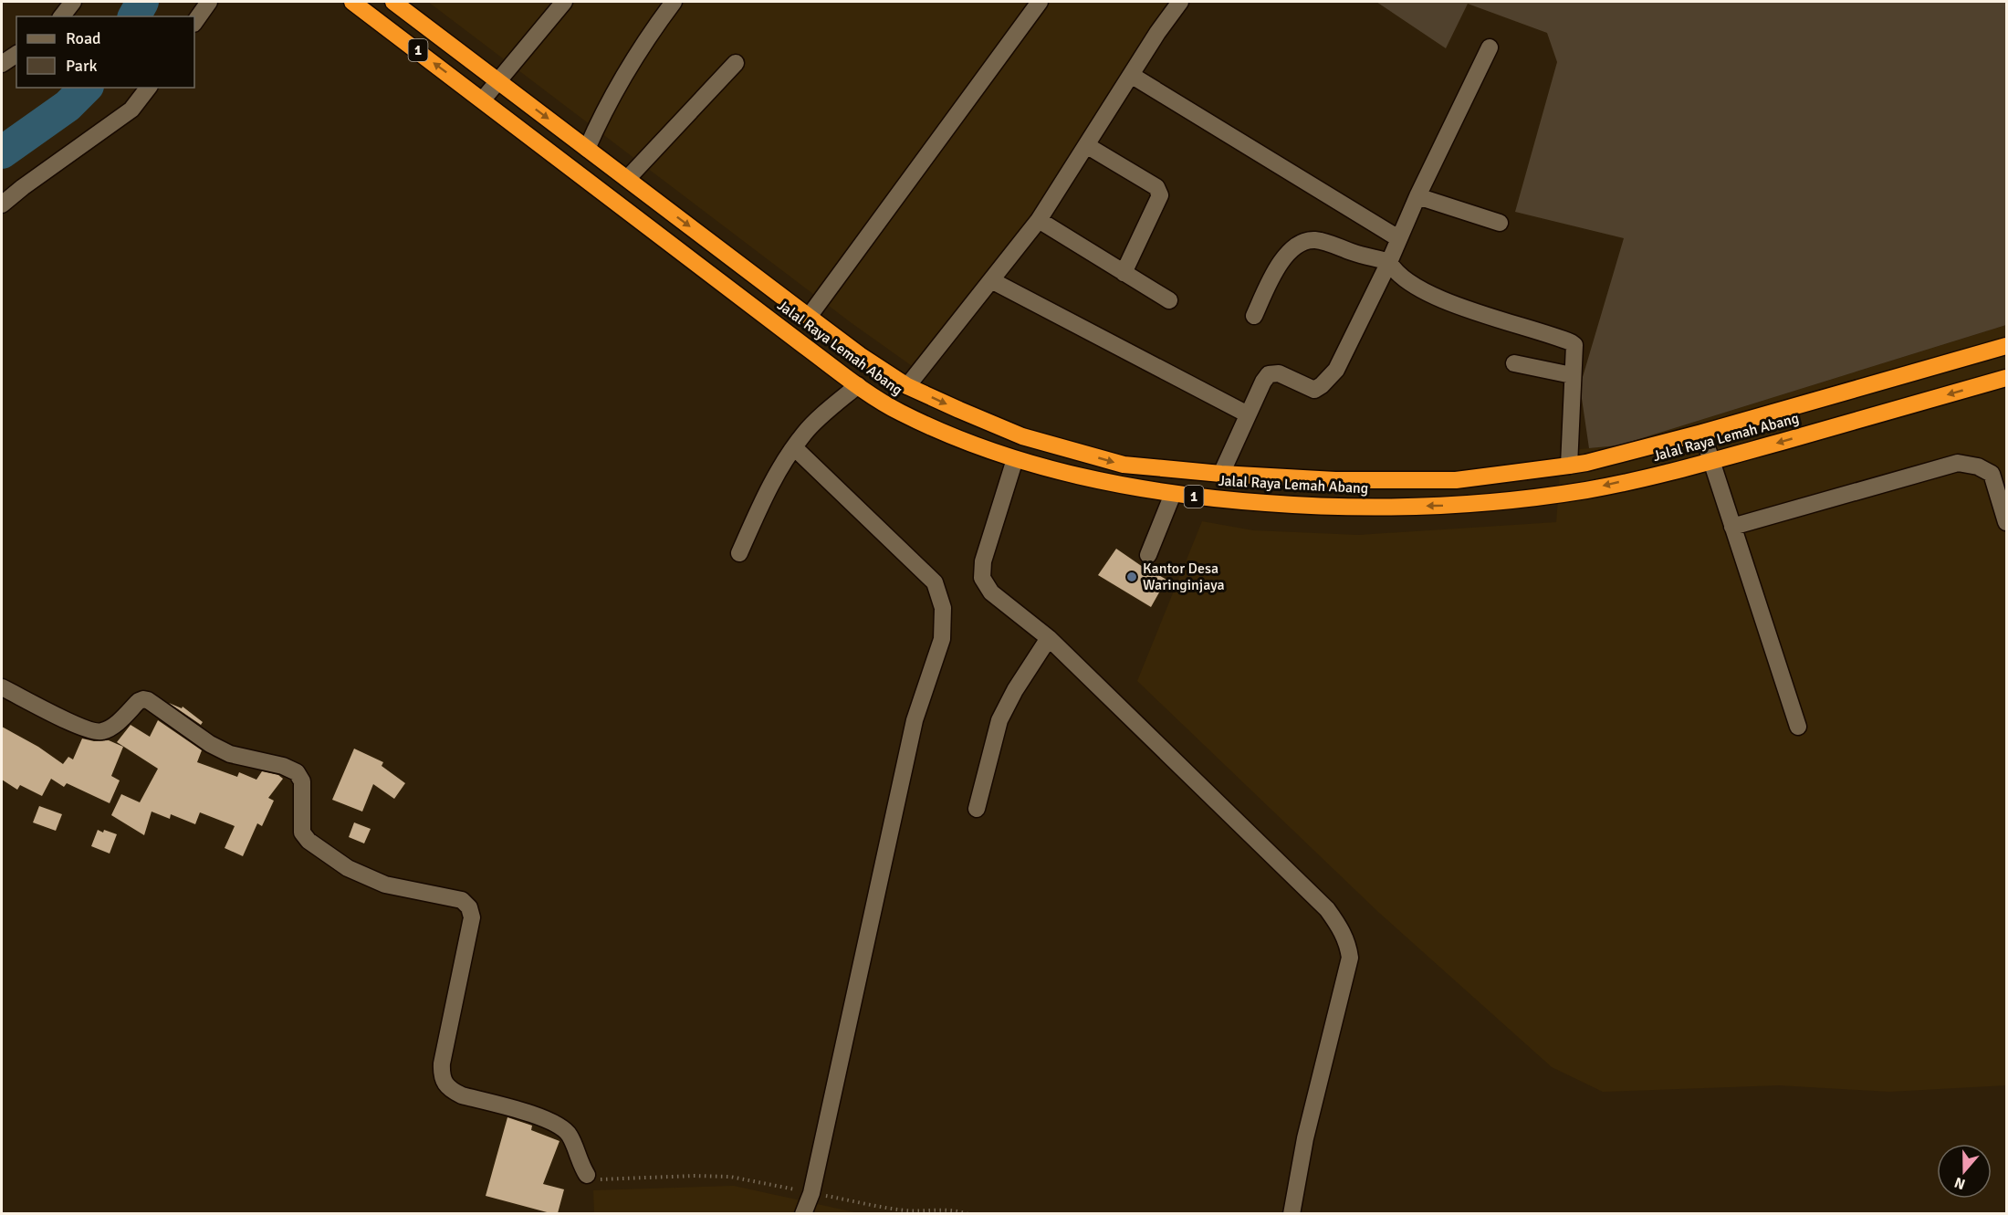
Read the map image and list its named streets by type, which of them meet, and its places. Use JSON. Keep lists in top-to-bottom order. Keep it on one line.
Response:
{"streets":{"highway":["1","Jalal Raya Lemah Abang"]},"crossings":[["1","Jalal Raya Lemah Abang"]],"places":["Kantor Desa Waringinjaya"],"legend":["Road","Park"],"north":"bottom"}
